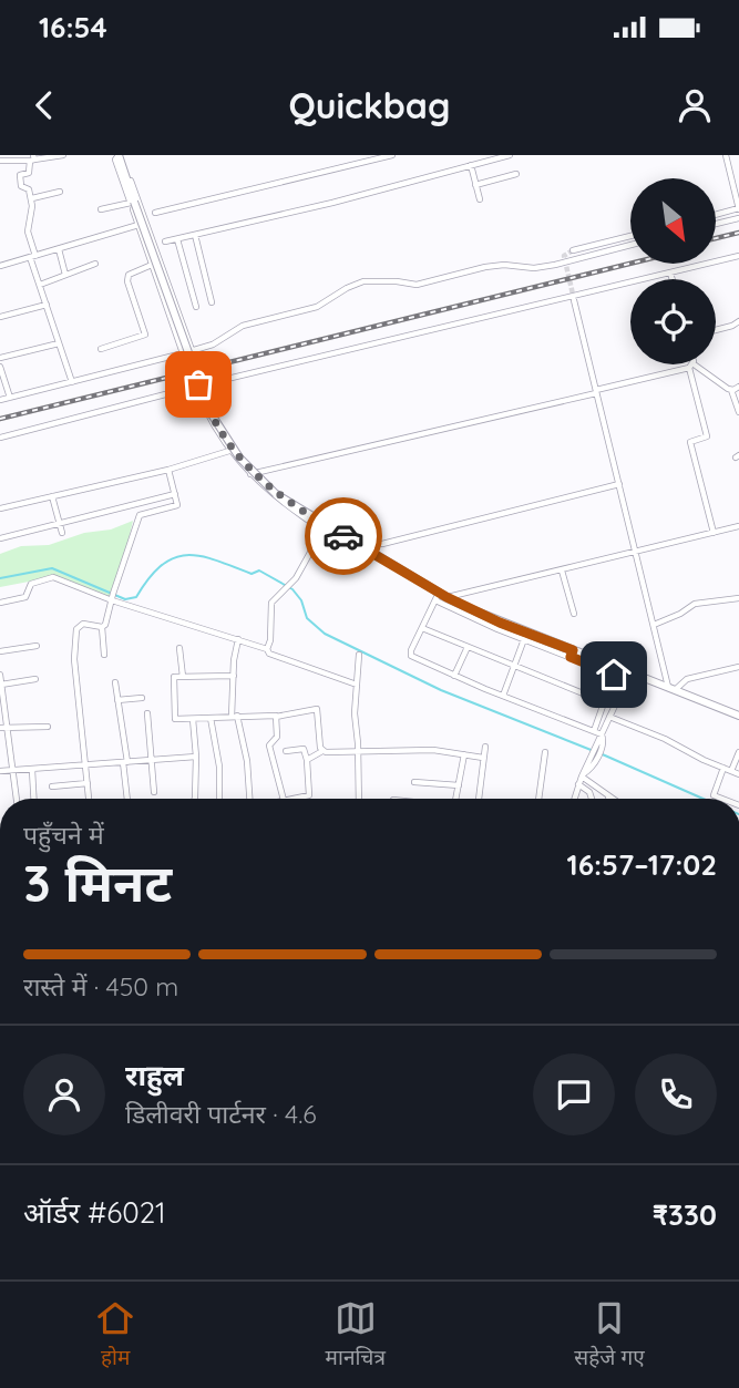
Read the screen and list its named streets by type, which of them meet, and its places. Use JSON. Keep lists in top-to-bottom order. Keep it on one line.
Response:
{"north":"bottom right","page":{"status":"16:54","header":"Quickbag","heading":["3 मिनट","पहुँचने में","16:57–17:02"],"panel":["राहुल","डिलीवरी पार्टनर · 4.6","ऑर्डर #6021","₹330"],"bar":"रास्ते में · 450 m","tabs":["होम","मानचित्र","सहेजे गए"]}}
